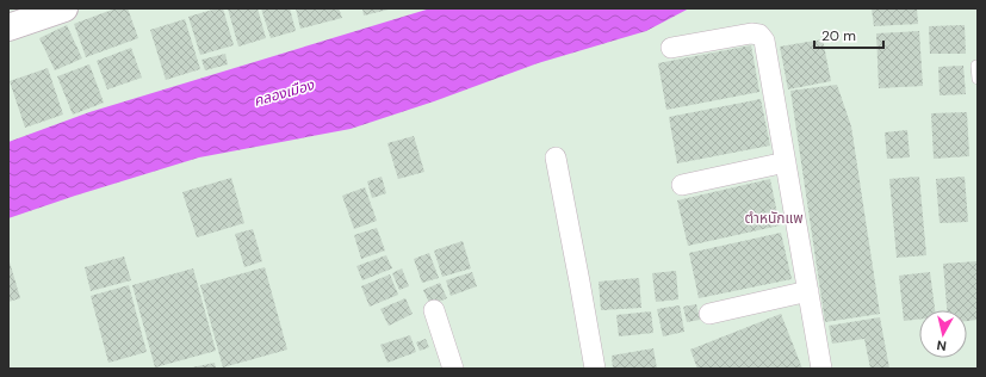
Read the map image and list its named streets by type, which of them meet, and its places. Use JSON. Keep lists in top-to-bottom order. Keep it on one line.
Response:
{"districts":["ตำหนักแพ"],"water":["คลองเมือง"],"scale_bar":"20 m","north":"bottom"}
